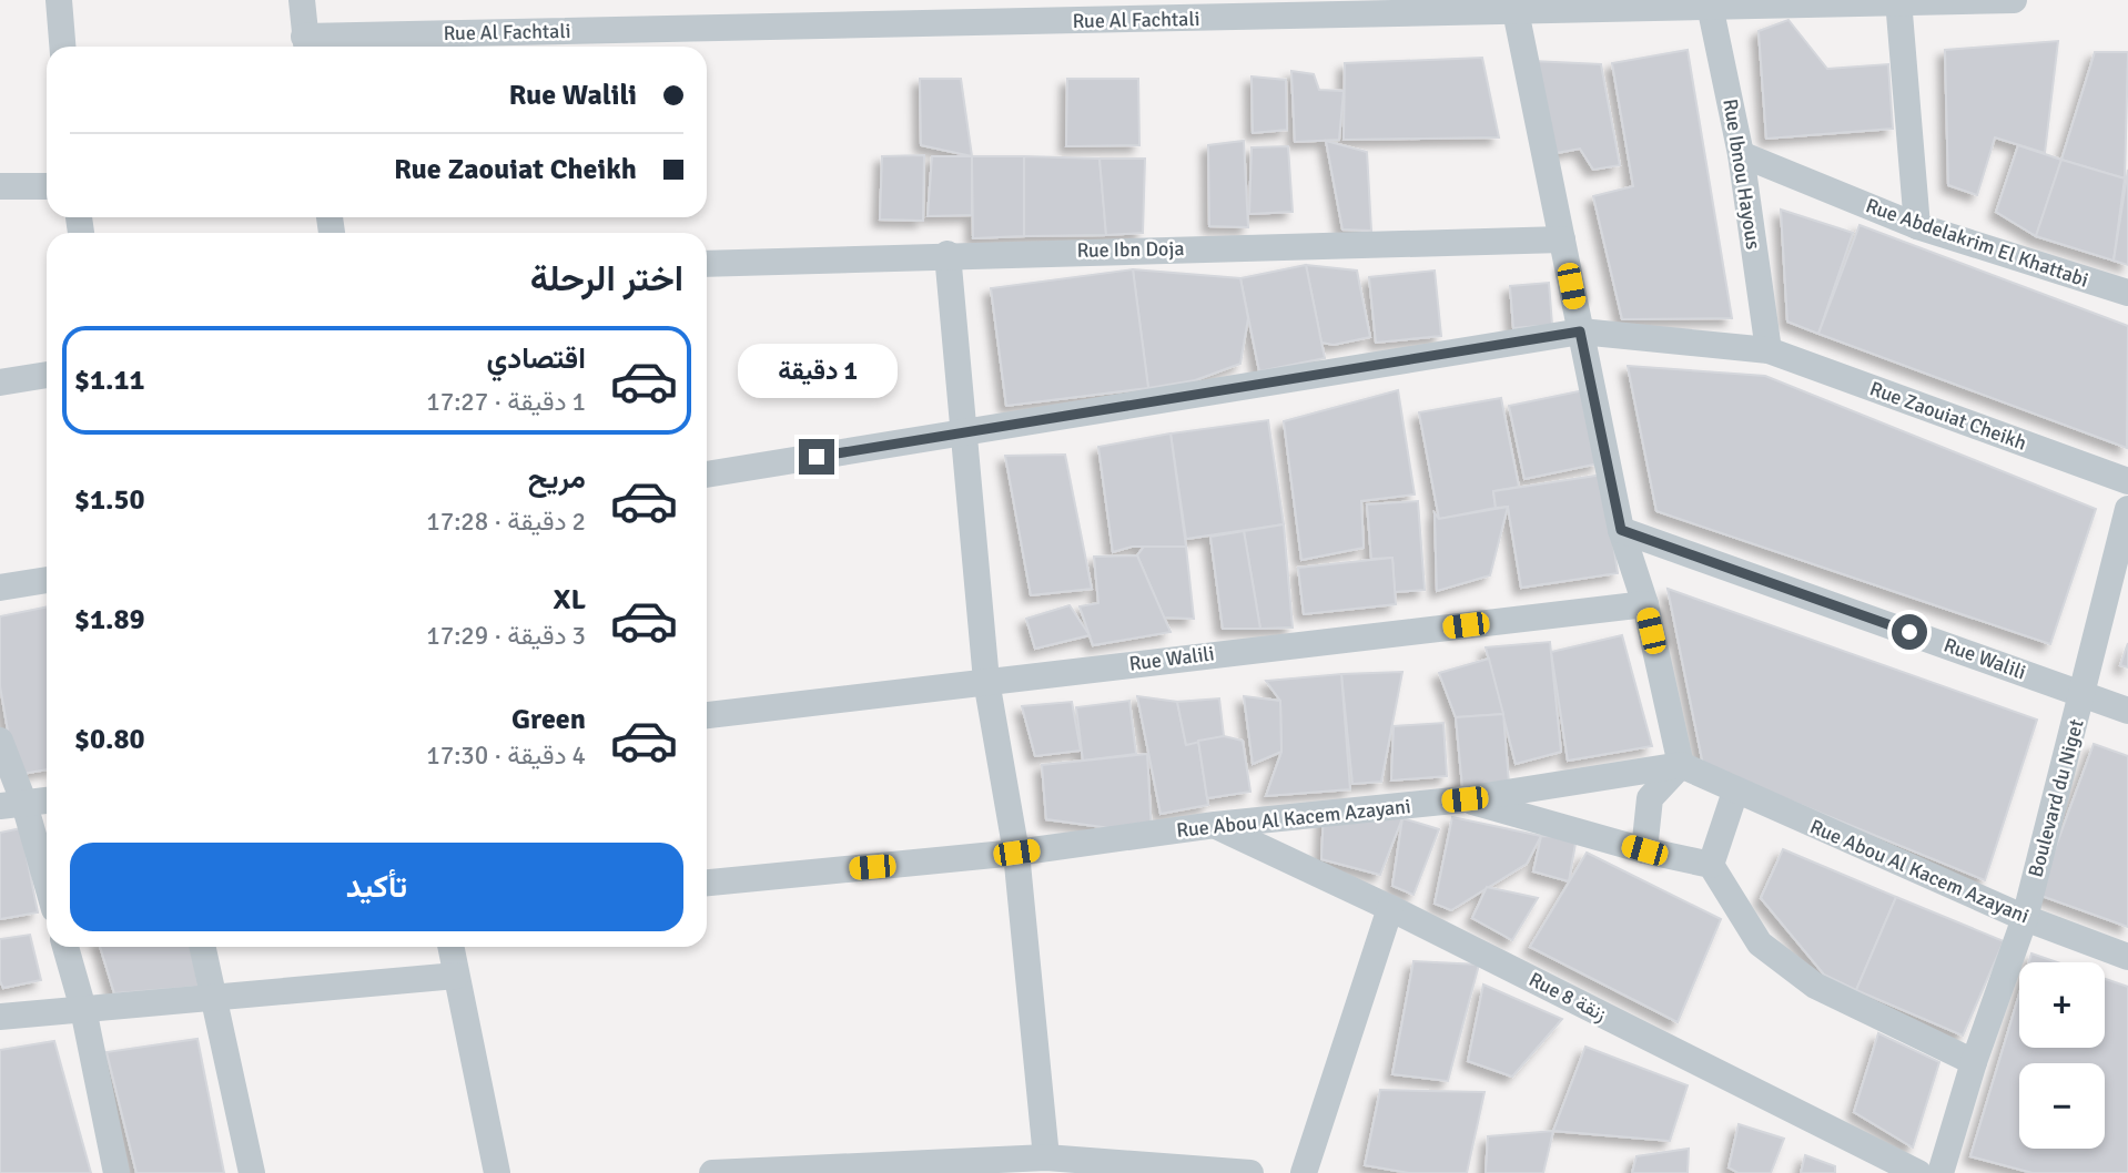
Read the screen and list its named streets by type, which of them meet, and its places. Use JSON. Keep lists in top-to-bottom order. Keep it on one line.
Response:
{"streets":{"street":["Rue Al Fachtali","Rue Ibnou Hayous","Rue Abdelakrim El Khattabi","Rue Ibn Doja","Rue Zaouiat Cheikh","Rue Walili","Boulevard du Niget","Rue Abou Al Kacem Azayani","Rue 8 زنقة"]},"crossings":[["Rue Al Fachtali","Rue Ibnou Hayous"],["Rue Ibnou Hayous","Rue Abdelakrim El Khattabi"],["Rue Ibnou Hayous","Rue Zaouiat Cheikh"],["Rue Walili","Boulevard du Niget"],["Boulevard du Niget","Rue Abou Al Kacem Azayani"],["Rue Abou Al Kacem Azayani","Rue 8 زنقة"]],"page":{"banner":["Rue Walili","Rue Zaouiat Cheikh"],"heading":"اختر الرحلة","list":[{"name":"اقتصادي","note":"1 دقيقة · 17:27","value":"$1.11"},{"name":"مريح","note":"2 دقيقة · 17:28","value":"$1.50"},{"name":"XL","note":"3 دقيقة · 17:29","value":"$1.89"},{"name":"Green","note":"4 دقيقة · 17:30","value":"$0.80"}],"bubble":"1 دقيقة","buttons":"تأكيد","map_buttons":["+","−"]}}
